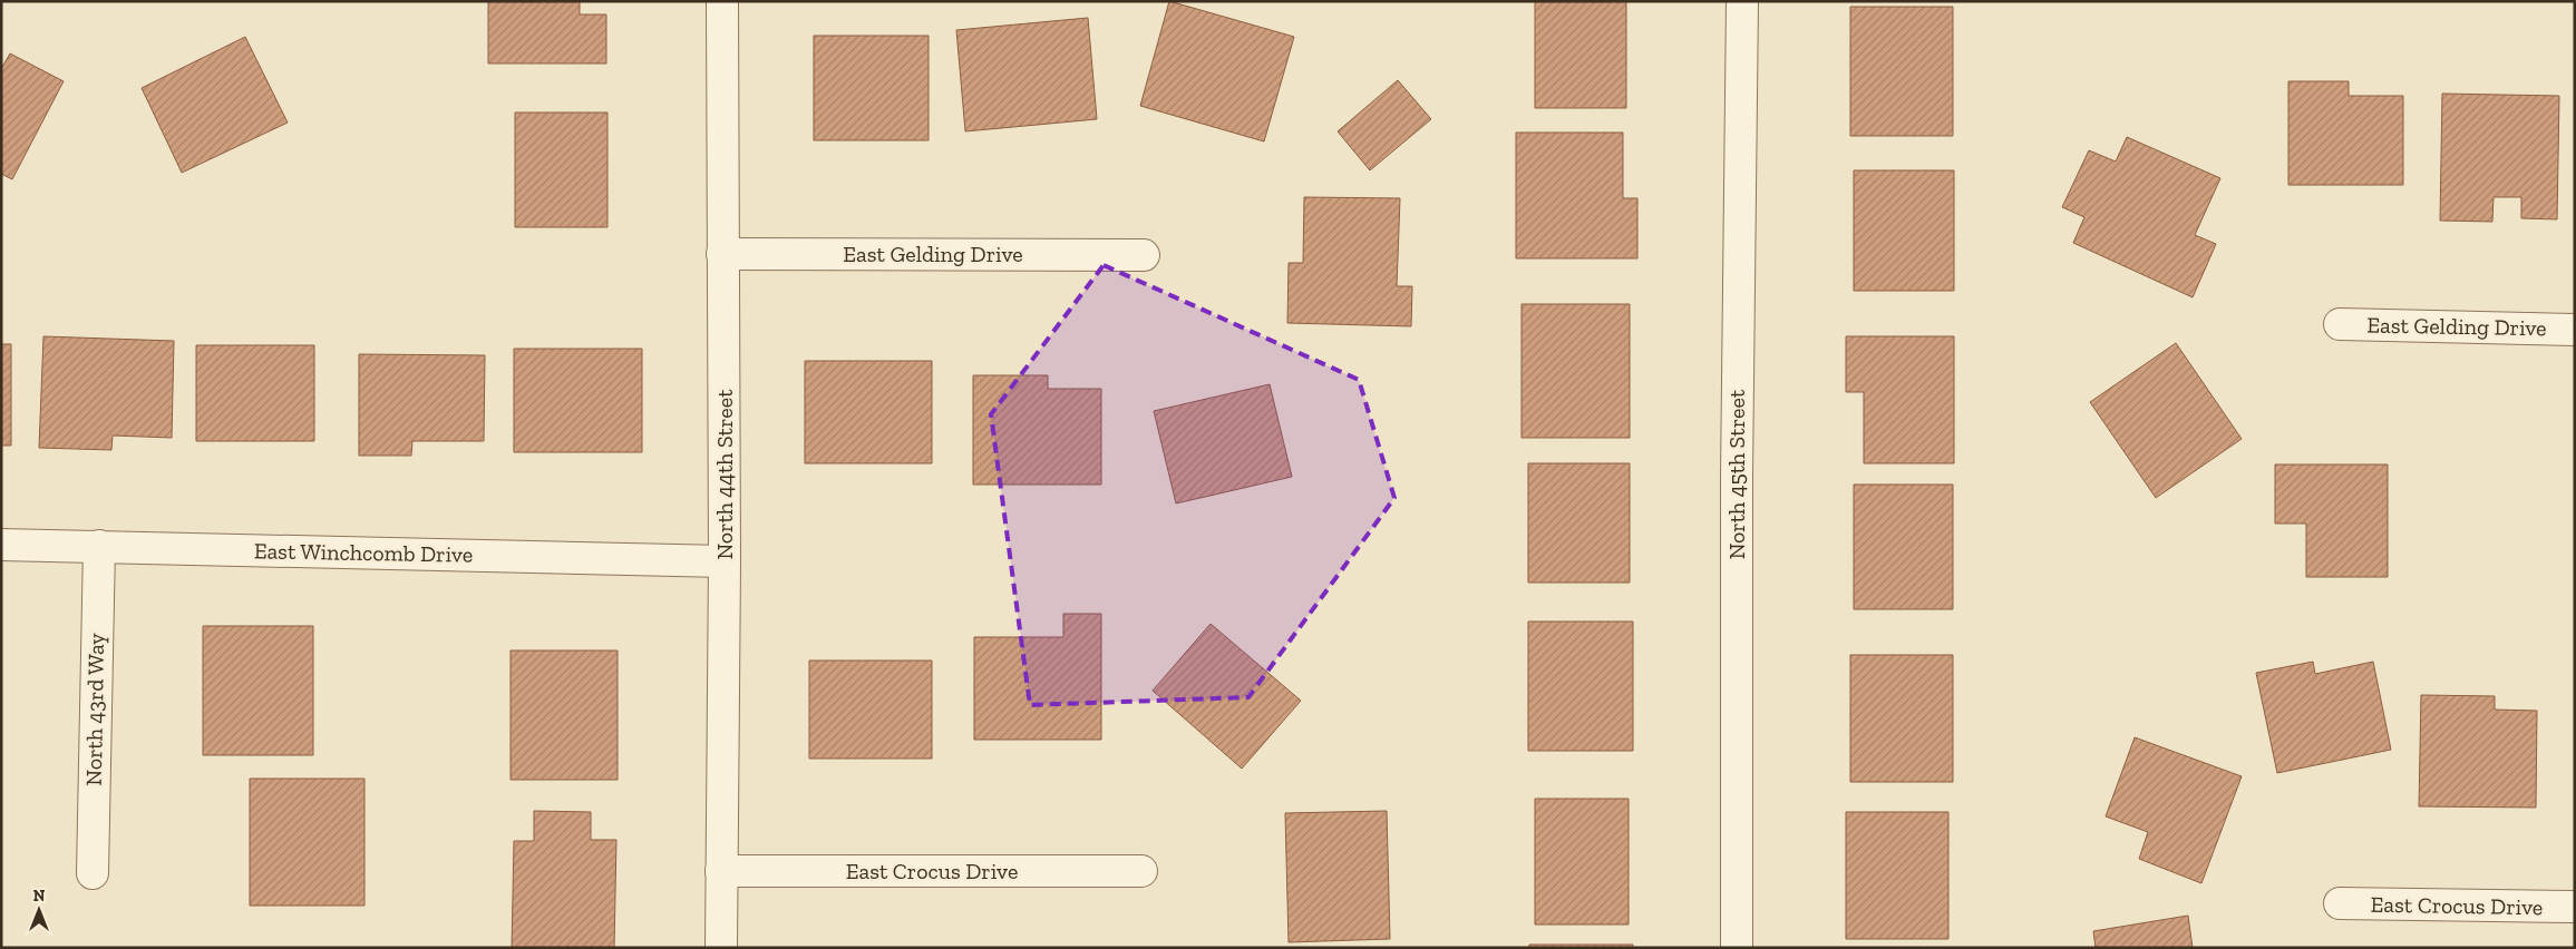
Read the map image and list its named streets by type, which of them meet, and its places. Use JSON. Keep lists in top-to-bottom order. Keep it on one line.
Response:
{"streets":{"street":["East Gelding Drive","North 44th Street","North 45th Street","East Winchcomb Drive","North 43rd Way","East Crocus Drive"]},"crossings":[["East Gelding Drive","North 44th Street"],["North 44th Street","East Winchcomb Drive"],["North 44th Street","East Crocus Drive"],["East Winchcomb Drive","North 43rd Way"]],"north":"top"}
